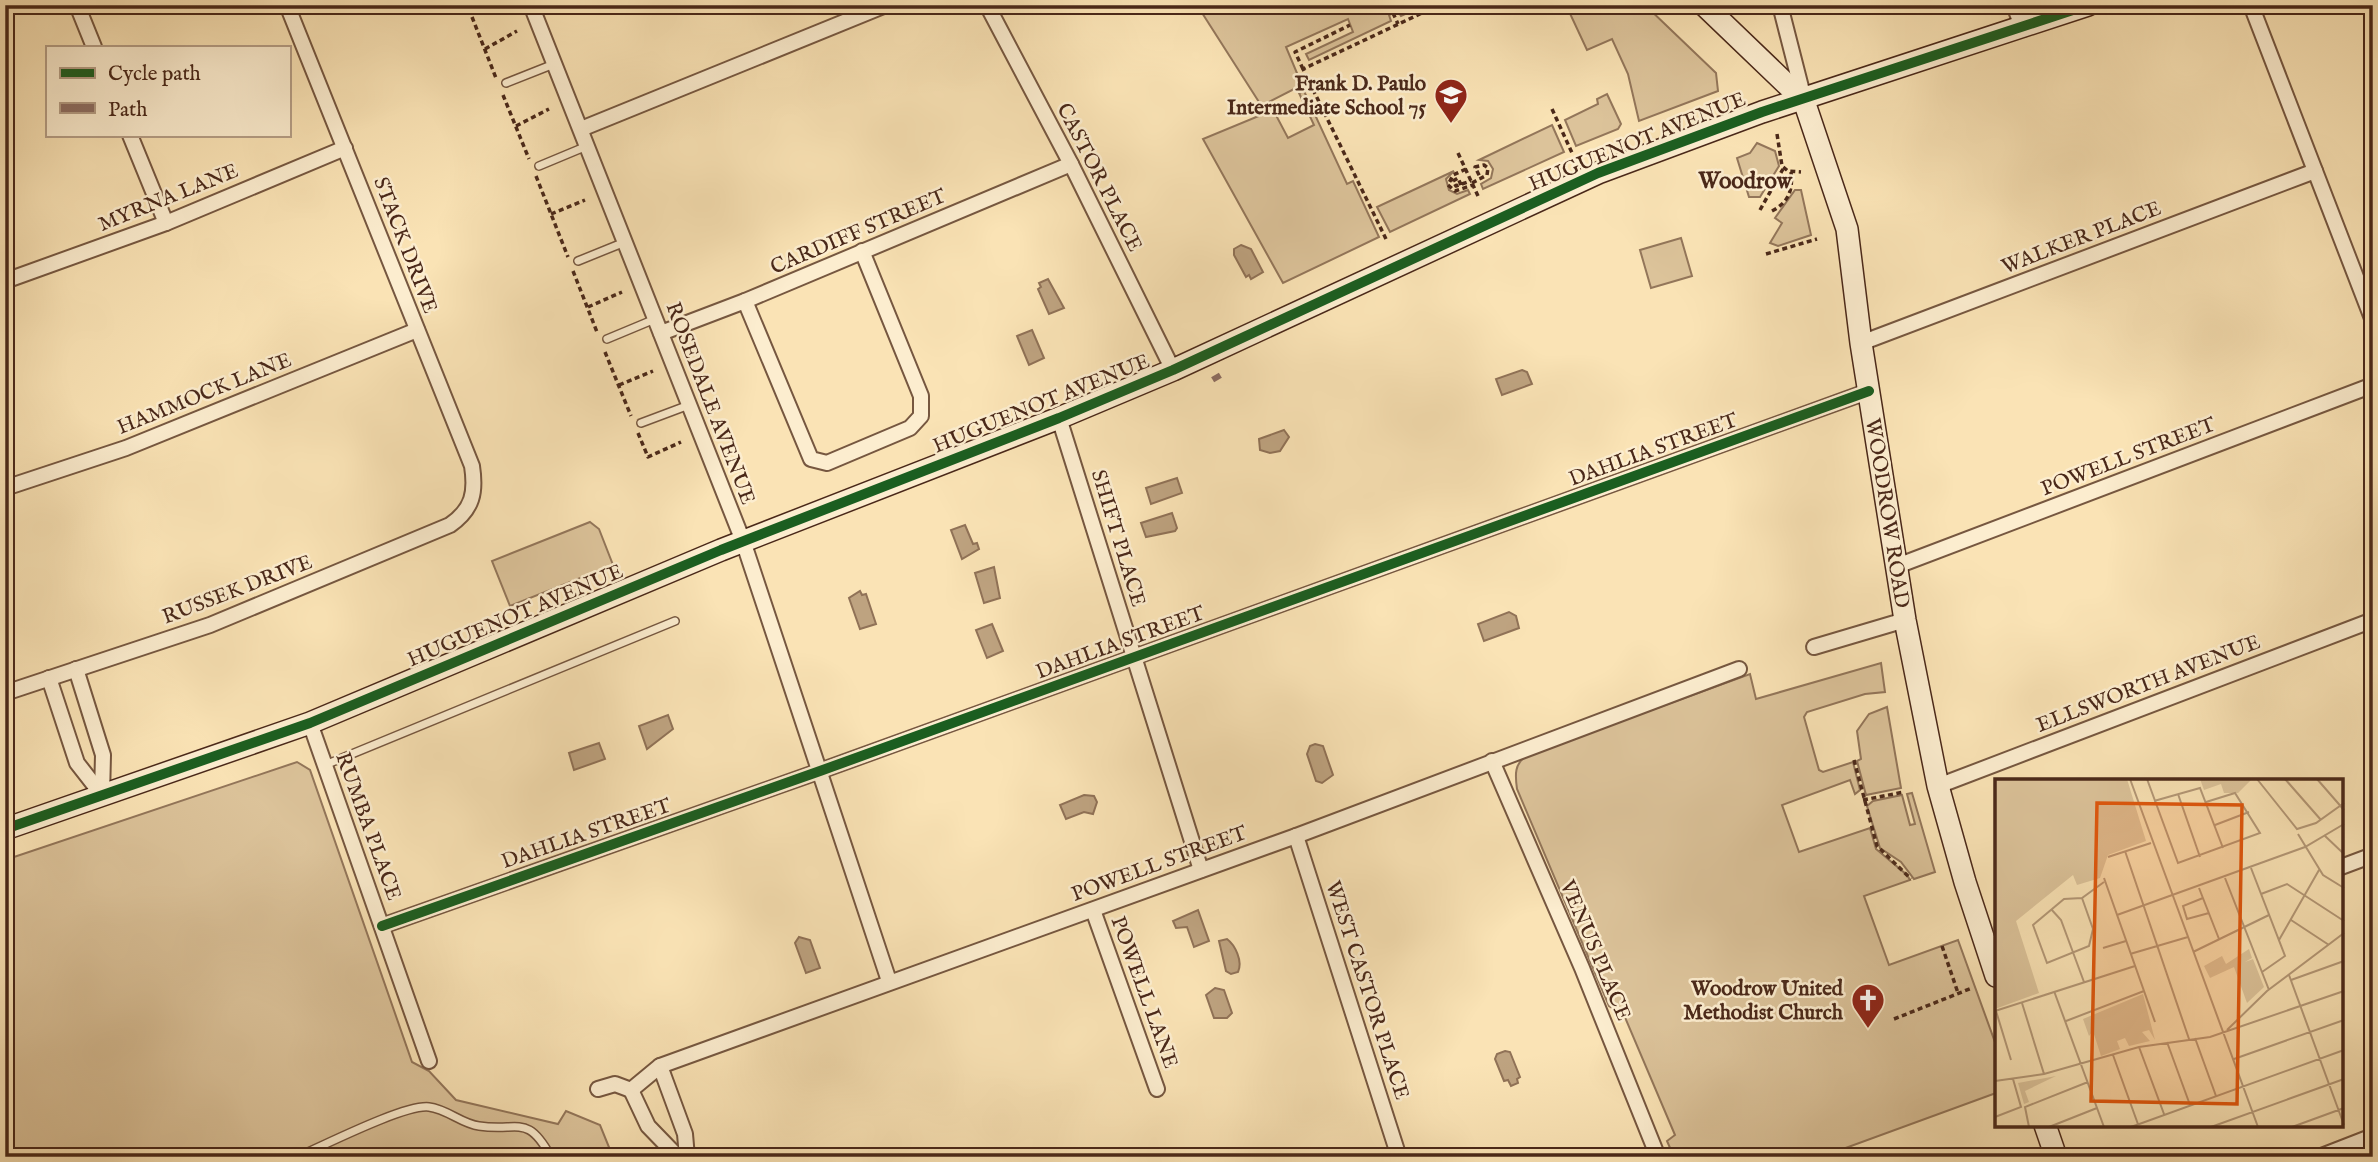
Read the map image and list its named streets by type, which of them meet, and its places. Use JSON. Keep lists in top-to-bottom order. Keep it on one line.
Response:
{"streets":{"street":["HUGUENOT AVENUE","CASTOR PLACE","MYRNA LANE","CARDIFF STREET","WALKER PLACE","STACK DRIVE","HAMMOCK LANE","ROSEDALE AVENUE","DAHLIA STREET","POWELL STREET","WOODROW ROAD","SHIFT PLACE","RUSSEK DRIVE","ELLSWORTH AVENUE","RUMBA PLACE","VENUS PLACE","WEST CASTOR PLACE","POWELL LANE"]},"crossings":[["HUGUENOT AVENUE","CASTOR PLACE"],["HUGUENOT AVENUE","ROSEDALE AVENUE"],["HUGUENOT AVENUE","WOODROW ROAD"],["HUGUENOT AVENUE","SHIFT PLACE"],["HUGUENOT AVENUE","RUMBA PLACE"],["CASTOR PLACE","CARDIFF STREET"],["MYRNA LANE","STACK DRIVE"],["CARDIFF STREET","ROSEDALE AVENUE"],["WALKER PLACE","WOODROW ROAD"],["STACK DRIVE","HAMMOCK LANE"],["STACK DRIVE","RUSSEK DRIVE"],["ROSEDALE AVENUE","DAHLIA STREET"],["ROSEDALE AVENUE","POWELL STREET"],["DAHLIA STREET","WOODROW ROAD"],["DAHLIA STREET","SHIFT PLACE"],["DAHLIA STREET","RUMBA PLACE"],["POWELL STREET","WOODROW ROAD"],["POWELL STREET","SHIFT PLACE"],["POWELL STREET","VENUS PLACE"],["POWELL STREET","WEST CASTOR PLACE"],["POWELL STREET","POWELL LANE"],["WOODROW ROAD","ELLSWORTH AVENUE"]],"districts":["Woodrow"],"places":{"school or university":["Frank D. Paulo Intermediate School 75"],"church":["Woodrow United Methodist Church"]},"legend":["Cycle path","Path"]}
